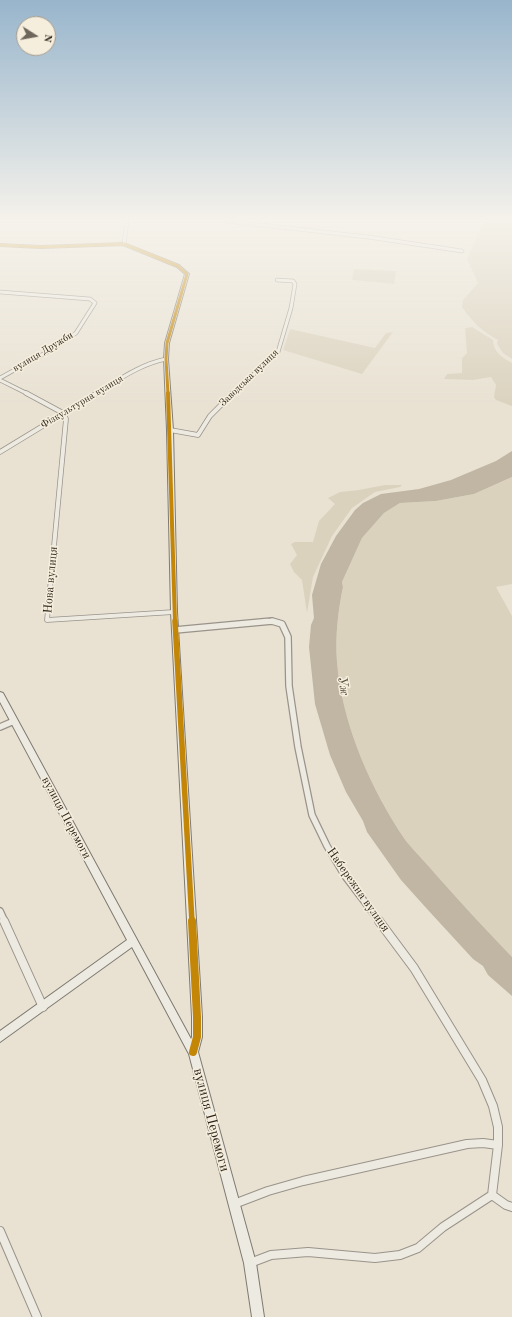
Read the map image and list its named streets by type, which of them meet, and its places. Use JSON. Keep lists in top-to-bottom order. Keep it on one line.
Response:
{"streets":{"street":["вулиця Дружби","Заводська вулиця","Фізкультурна вулиця","Нова вулиця","вулиця Перемоги","Набережна вулиця"]},"crossings":[["Фізкультурна вулиця","Нова вулиця"]],"water":["Уж"],"north":"right"}
